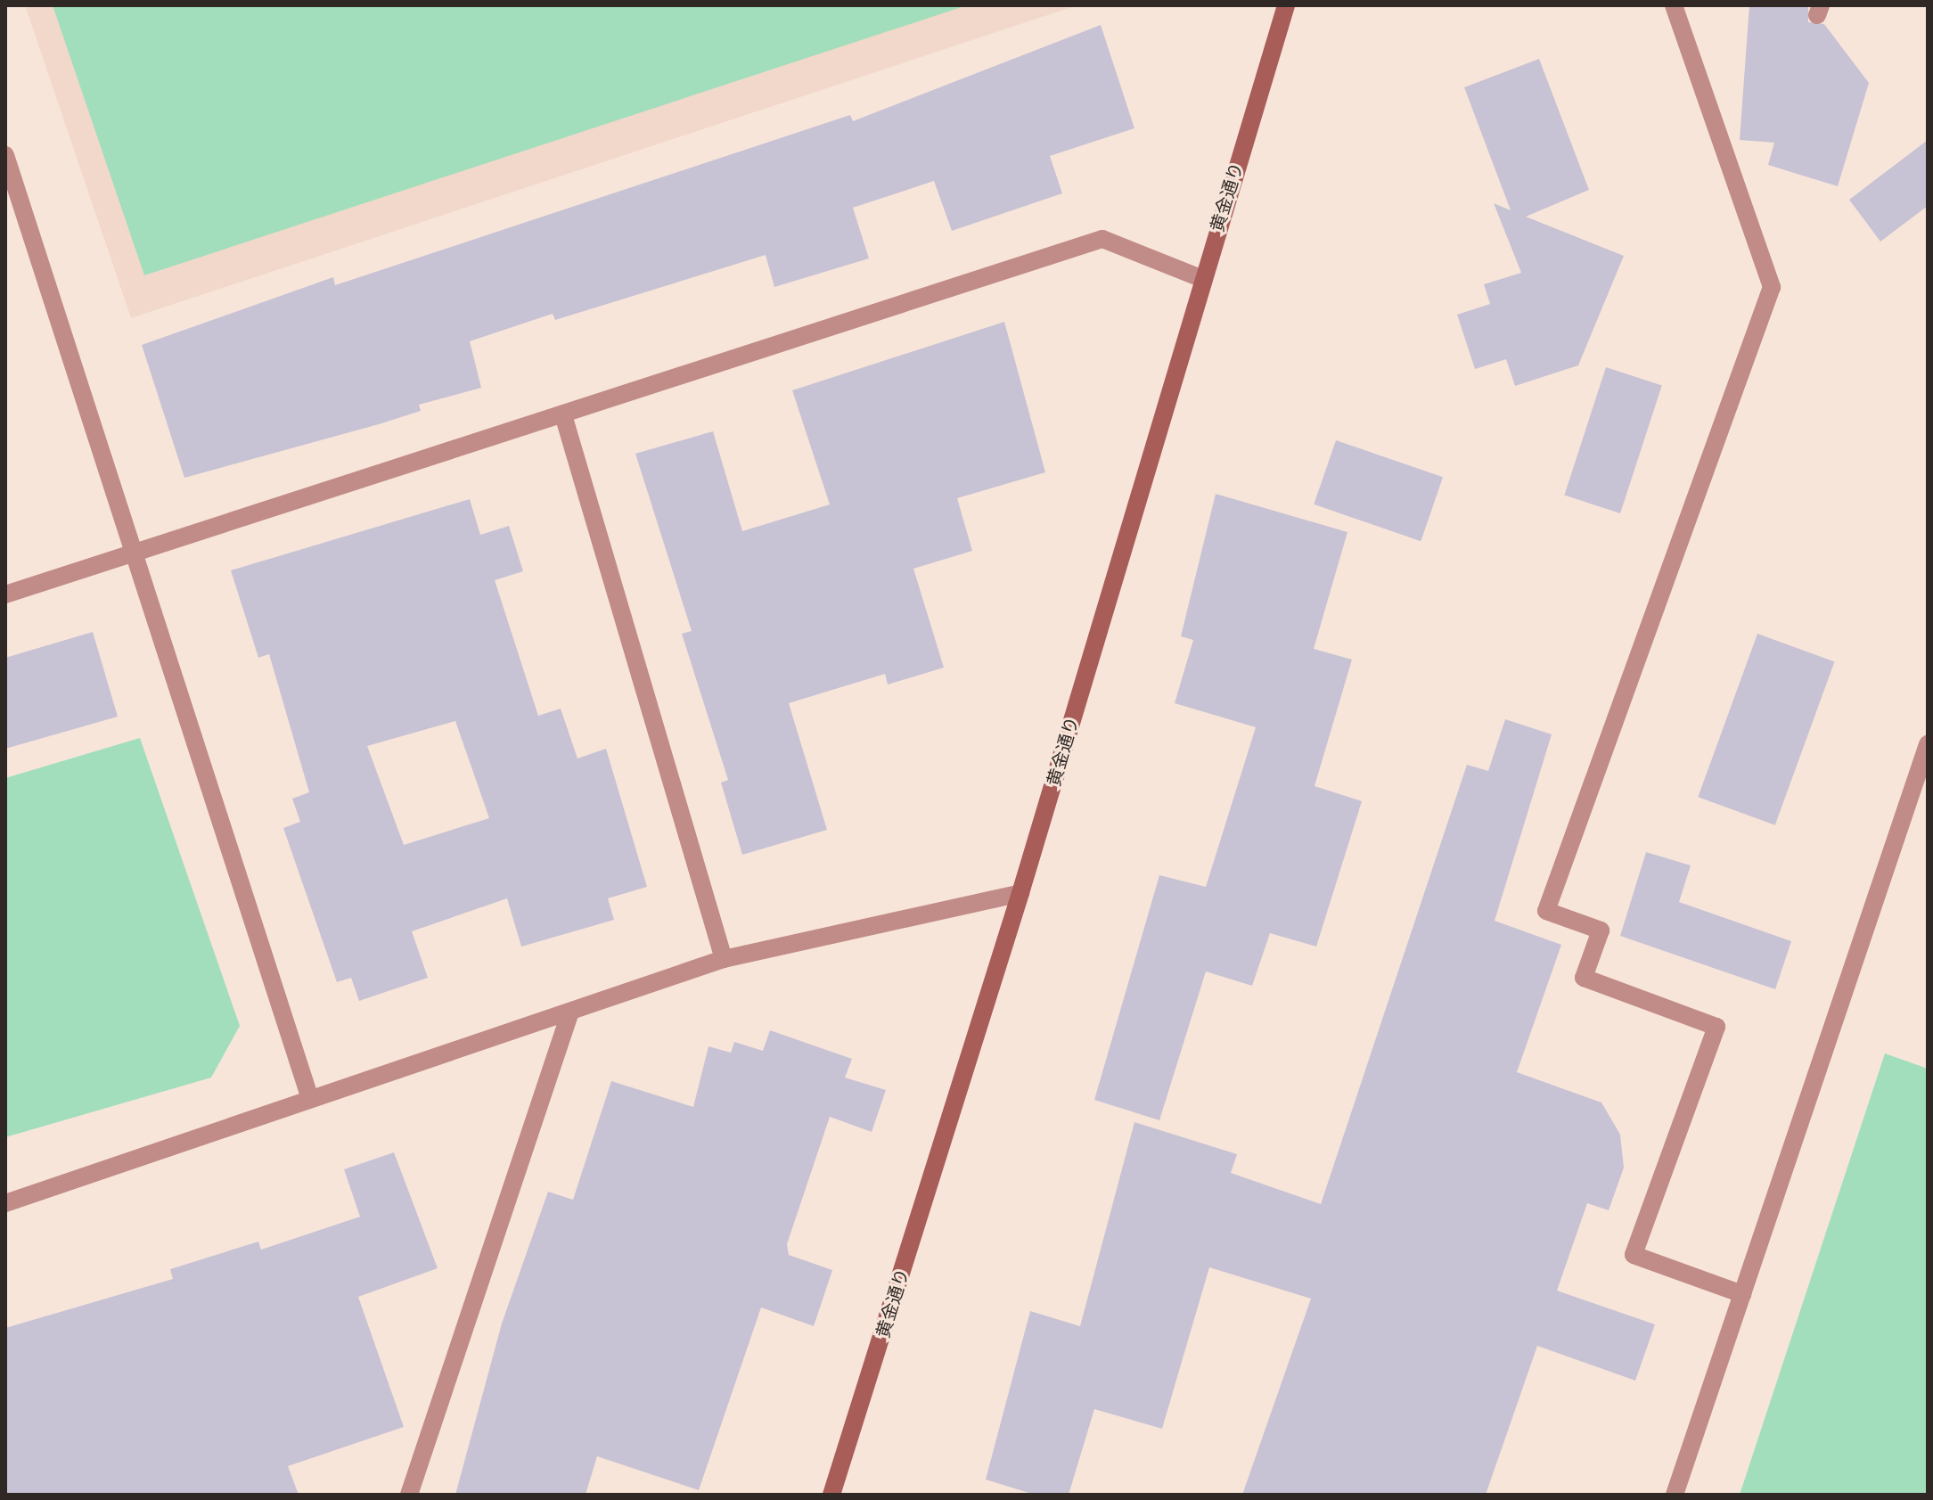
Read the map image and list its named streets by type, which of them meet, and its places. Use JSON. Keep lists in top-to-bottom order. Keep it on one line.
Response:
{"streets":{"street":["黄金通り"]}}
